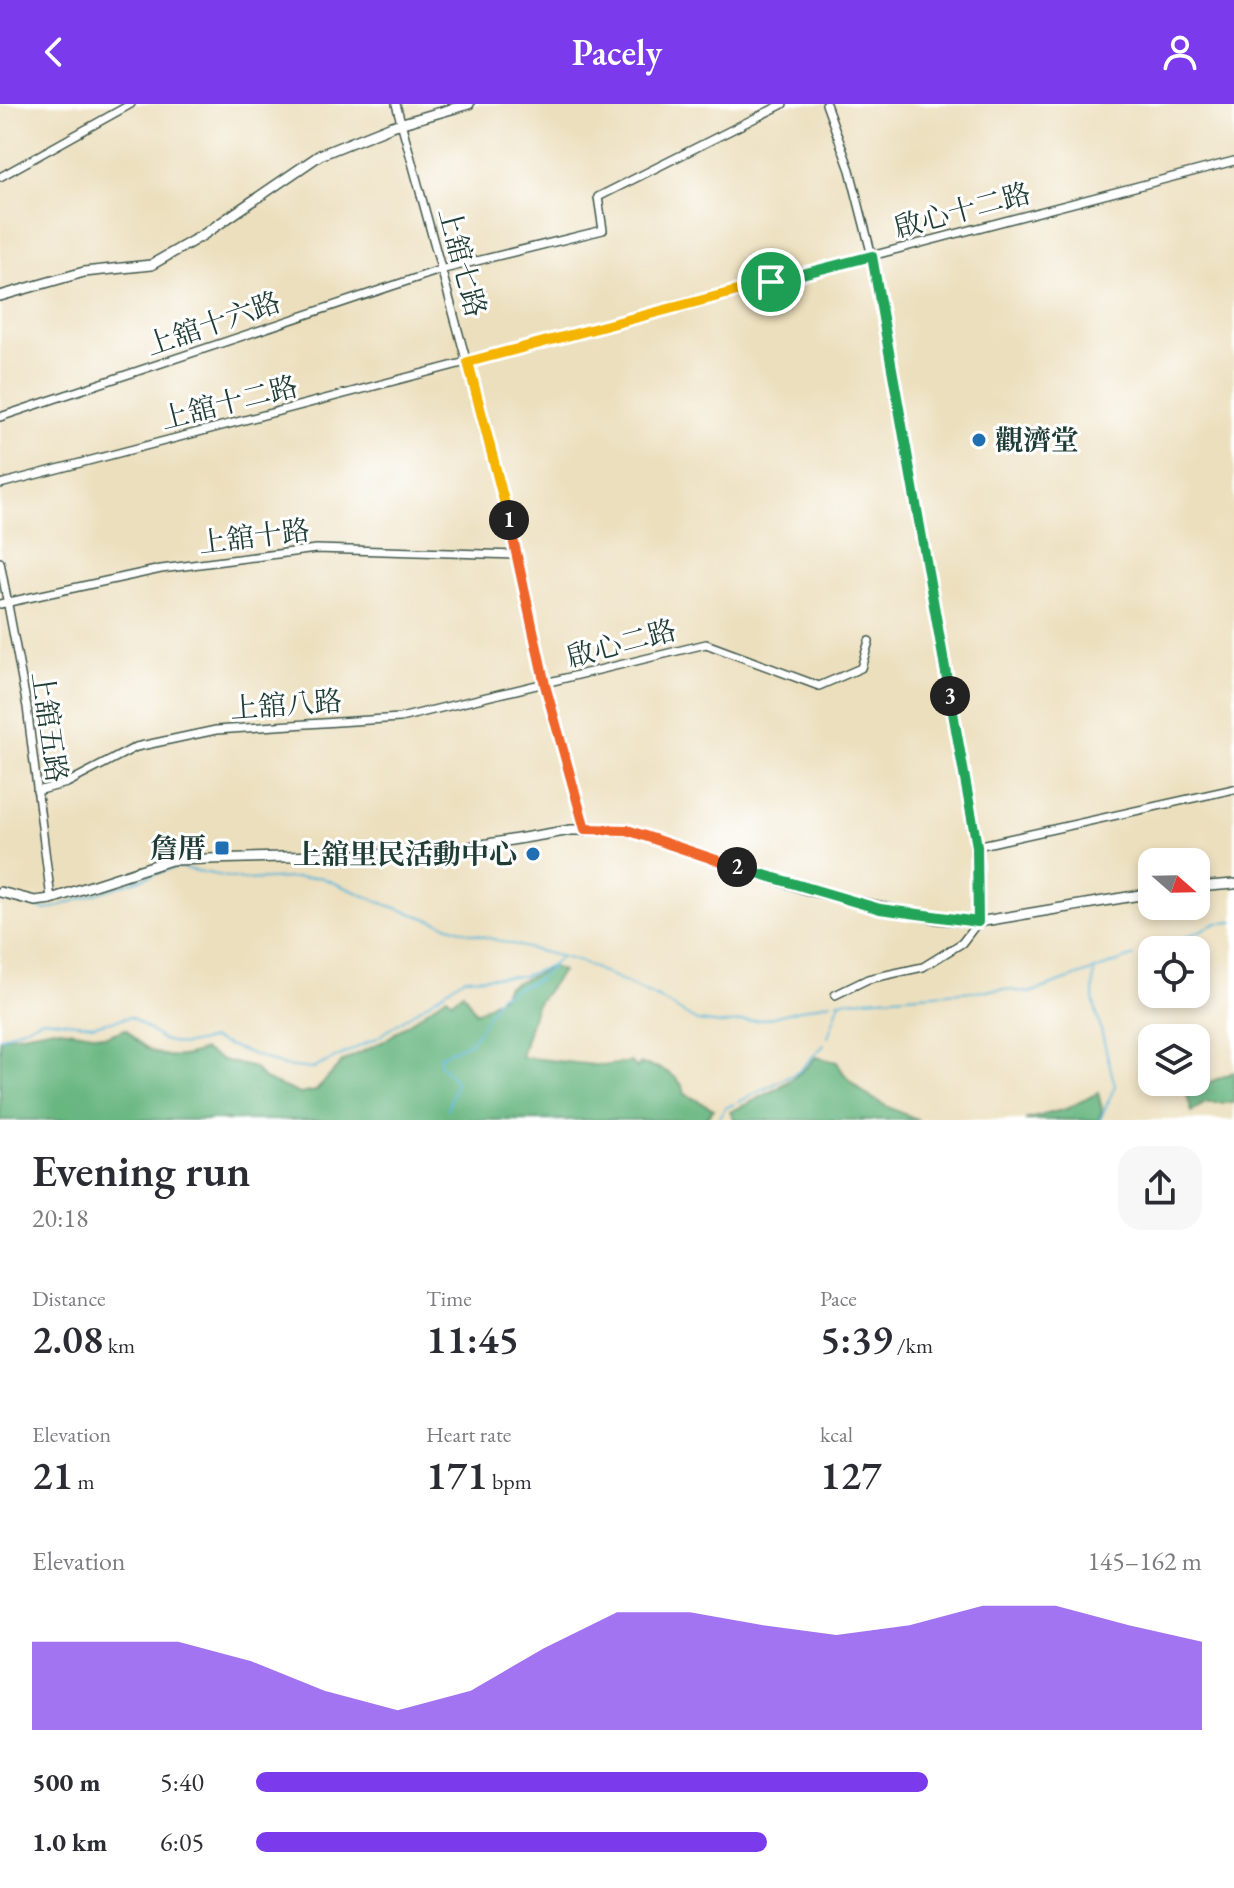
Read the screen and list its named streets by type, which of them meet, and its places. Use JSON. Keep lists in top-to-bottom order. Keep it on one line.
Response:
{"streets":{"street":["啟心十二路","上舘七路","上舘十六路","上舘十二路","上舘十路","啟心二路","上舘八路","上舘五路"]},"crossings":[["啟心十二路","上舘七路"],["啟心十二路","上舘十二路"],["上舘七路","上舘十六路"],["上舘七路","上舘十二路"],["上舘七路","上舘十路"],["上舘七路","啟心二路"],["上舘七路","上舘八路"],["上舘十路","上舘五路"],["啟心二路","上舘八路"],["上舘八路","上舘五路"]],"places":{"other":["觀濟堂","上舘里民活動中心"],"transit":["詹厝"]},"north":"right","page":{"header":"Pacely","pins":["1","3","2"],"heading":["Evening run","20:18"],"stats":[["Distance","2.08 km"],["Time","11:45"],["Pace","5:39 /km"],["Elevation","21 m"],["Heart rate","171 bpm"],["kcal","127"]],"chart":["Elevation","145–162 m"],"list":[{"name":"500 m","note":"5:40"},{"name":"1.0 km","note":"6:05"}]}}
